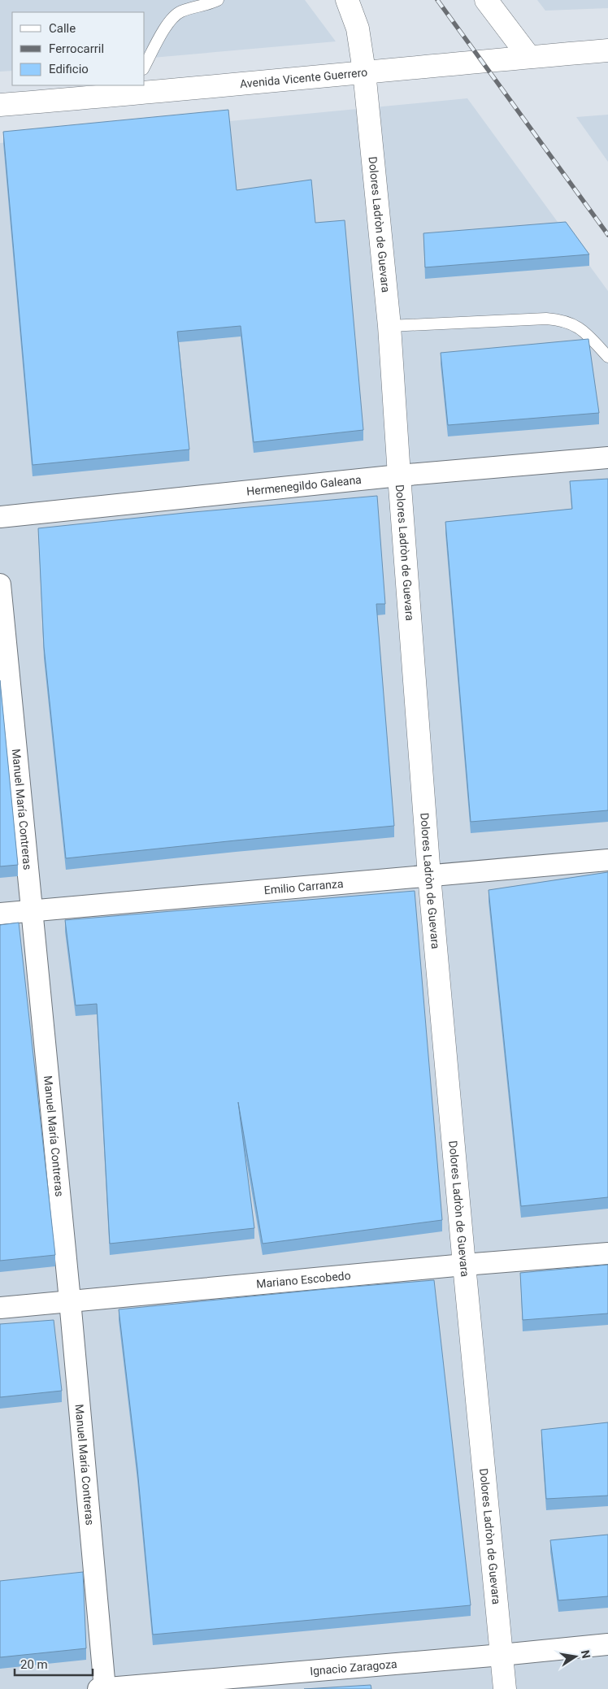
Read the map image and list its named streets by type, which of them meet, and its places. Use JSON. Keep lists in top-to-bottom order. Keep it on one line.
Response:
{"streets":{"street":["Avenida Vicente Guerrero","Dolores Ladròn de Guevara","Hermenegildo Galeana","Manuel María Contreras","Emilio Carranza","Mariano Escobedo","Ignacio Zaragoza"]},"crossings":[["Avenida Vicente Guerrero","Dolores Ladròn de Guevara"],["Dolores Ladròn de Guevara","Hermenegildo Galeana"],["Dolores Ladròn de Guevara","Emilio Carranza"],["Dolores Ladròn de Guevara","Mariano Escobedo"],["Dolores Ladròn de Guevara","Ignacio Zaragoza"],["Manuel María Contreras","Emilio Carranza"],["Manuel María Contreras","Mariano Escobedo"],["Manuel María Contreras","Ignacio Zaragoza"]],"legend":["Calle","Ferrocarril","Edificio"],"scale_bar":"20 m","north":"right"}
